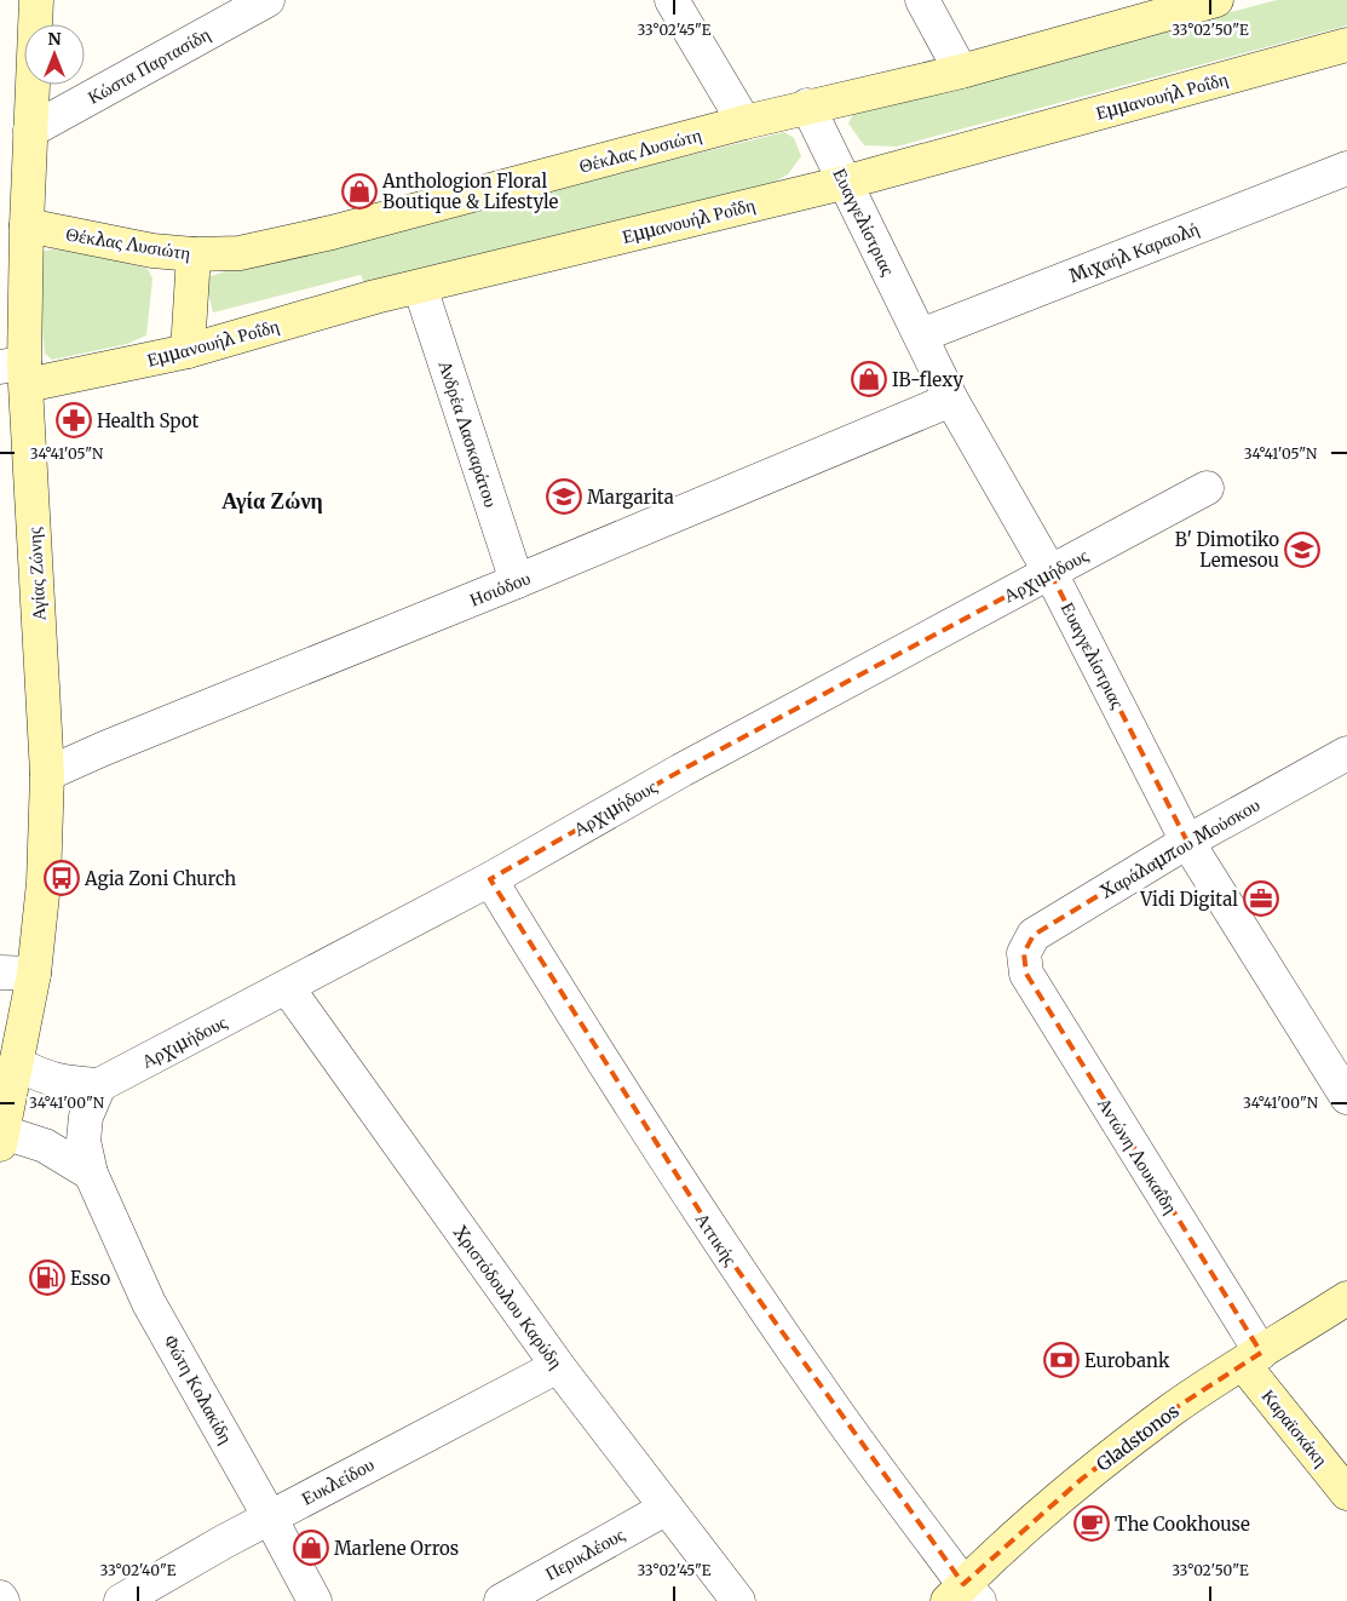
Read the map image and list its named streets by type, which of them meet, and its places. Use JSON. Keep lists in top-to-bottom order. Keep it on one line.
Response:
{"streets":{"street":["Κώστα Παρτασίδη","Εμμανουήλ Ροΐδη","Θέκλας Λυσιώτη","Ευαγγελίστριας","Μιχαήλ Καραολή","Ανδρέα Λασκαράτου","Αγίας Ζώνης","Αρχιμήδους","Ησιόδου","Χαράλαμπου Μούσκου","Αντώνη Λουκαΐδη","Αττικής","Χριστόδουλου Καρύδη","Φώτη Κολακίδη","Καραϊσκάκη","Gladstonos","Ευκλείδου","Περικλέους"]},"crossings":[["Κώστα Παρτασίδη","Αγίας Ζώνης"],["Εμμανουήλ Ροΐδη","Ευαγγελίστριας"],["Εμμανουήλ Ροΐδη","Ανδρέα Λασκαράτου"],["Εμμανουήλ Ροΐδη","Αγίας Ζώνης"],["Θέκλας Λυσιώτη","Ευαγγελίστριας"],["Θέκλας Λυσιώτη","Αγίας Ζώνης"],["Ευαγγελίστριας","Μιχαήλ Καραολή"],["Ευαγγελίστριας","Αρχιμήδους"],["Ευαγγελίστριας","Ησιόδου"],["Ευαγγελίστριας","Χαράλαμπου Μούσκου"],["Ανδρέα Λασκαράτου","Ησιόδου"],["Αγίας Ζώνης","Ησιόδου"],["Αρχιμήδους","Αττικής"],["Αρχιμήδους","Χριστόδουλου Καρύδη"],["Αρχιμήδους","Φώτη Κολακίδη"],["Χαράλαμπου Μούσκου","Αντώνη Λουκαΐδη"],["Αντώνη Λουκαΐδη","Καραϊσκάκη"],["Αντώνη Λουκαΐδη","Gladstonos"],["Αττικής","Gladstonos"],["Χριστόδουλου Καρύδη","Ευκλείδου"],["Χριστόδουλου Καρύδη","Περικλέους"],["Φώτη Κολακίδη","Ευκλείδου"],["Καραϊσκάκη","Gladstonos"]],"districts":["Αγία Ζώνη"],"places":{"shop":["Anthologion Floral Boutique & Lifestyle","IB-flexy","Marlene Orros"],"pharmacy":["Health Spot"],"school or university":["Margarita","B' Dimotiko Lemesou"],"bus stop":["Agia Zoni Church"],"office":["Vidi Digital"],"fuel station":["Esso"],"bank":["Eurobank"],"cafe":["The Cookhouse"]},"north":"top","coordinates":["33°02'45\"E","33°02'50\"E","34°41'05\"N","34°41'00\"N","33°02'40\"E"]}
